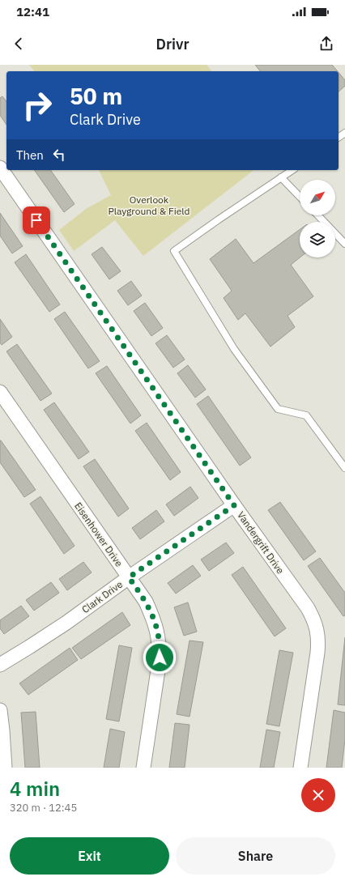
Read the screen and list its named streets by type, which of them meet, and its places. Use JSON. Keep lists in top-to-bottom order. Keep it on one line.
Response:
{"streets":{"street":["Eisenhower Drive","Vandergrift Drive","Clark Drive"]},"crossings":[["Eisenhower Drive","Clark Drive"],["Vandergrift Drive","Clark Drive"]],"parks":["Overlook Playground & Field"],"north":"top right","page":{"status":"12:41","header":"Drivr","turn":["50 m","Clark Drive"],"then":"Then","heading":["4 min","320 m · 12:45"],"buttons":["Exit","Share"]}}
